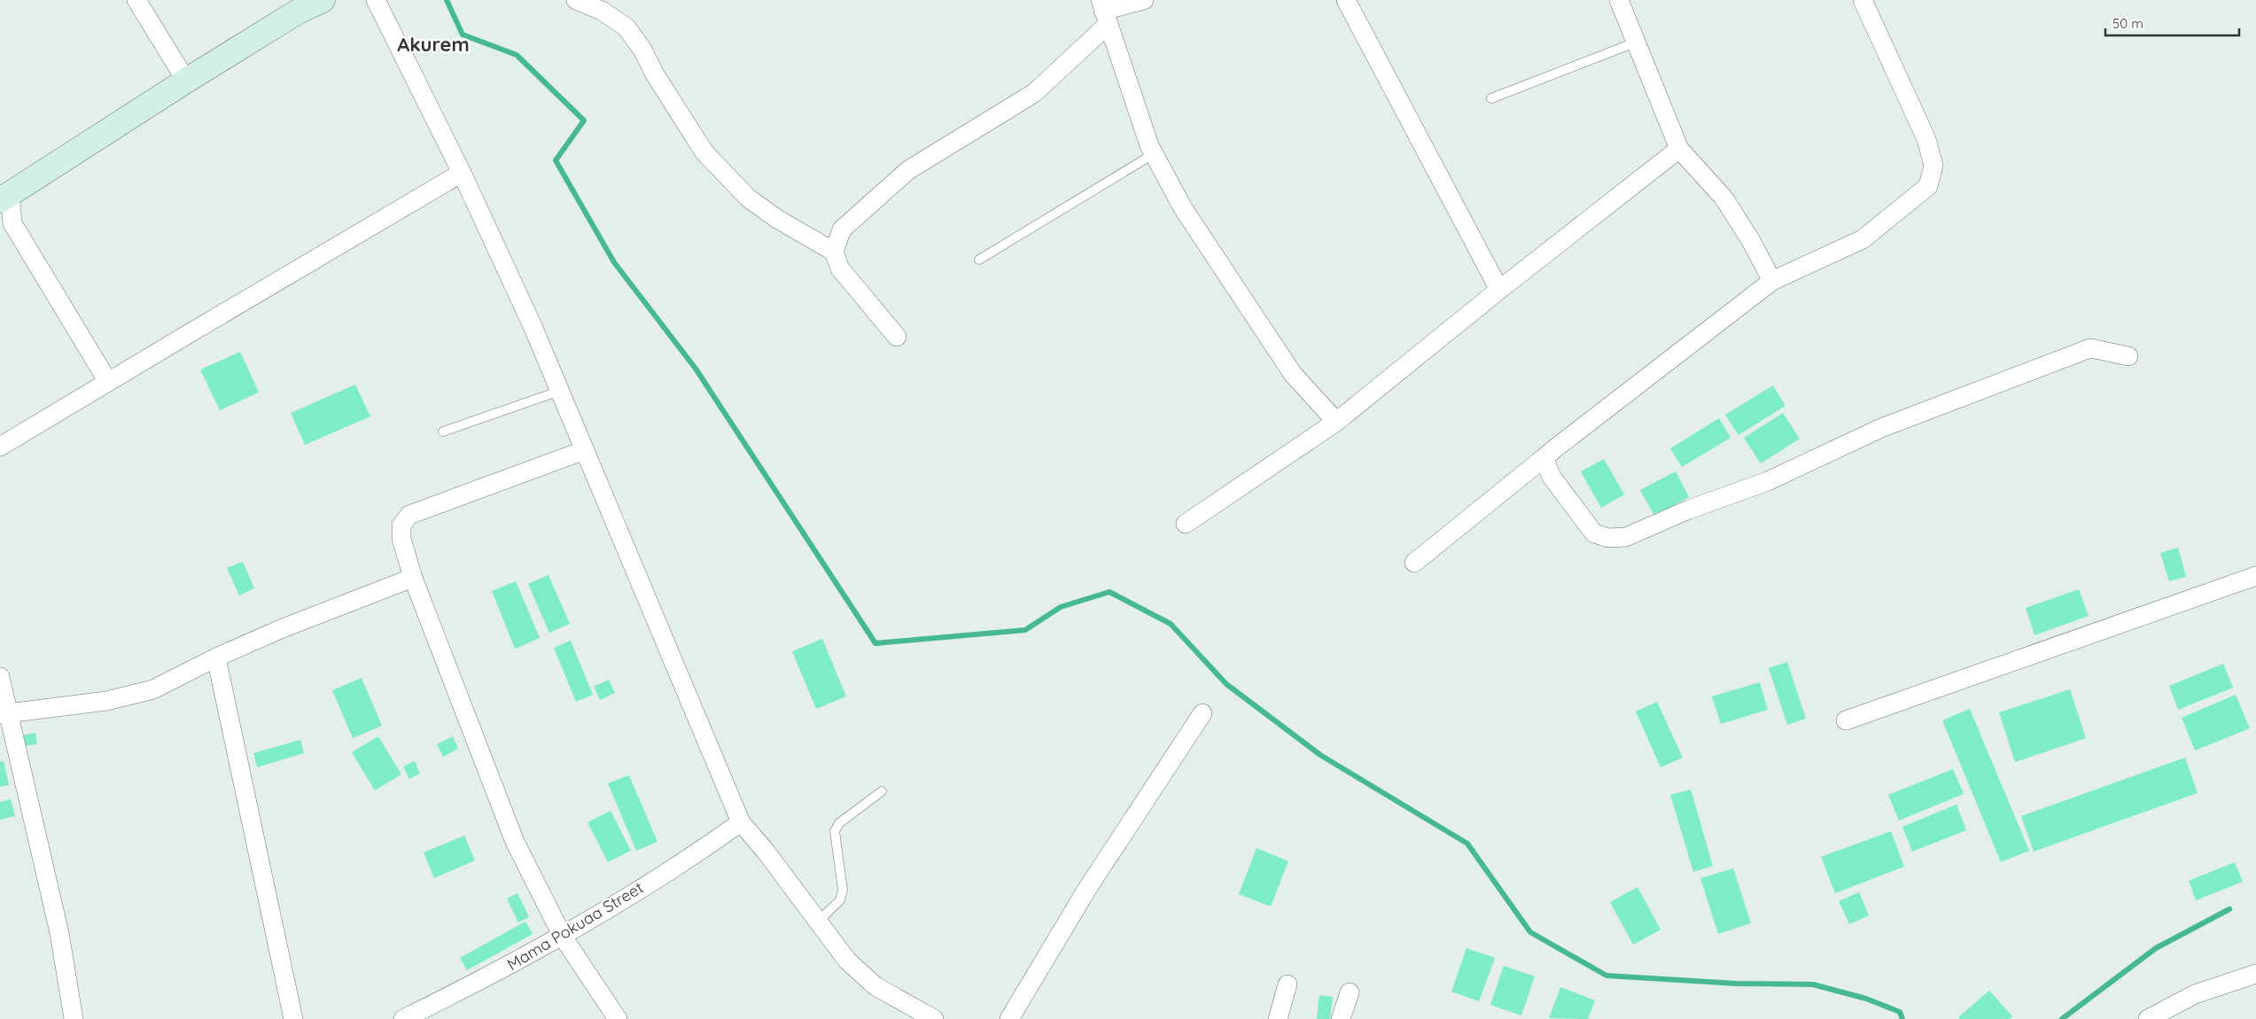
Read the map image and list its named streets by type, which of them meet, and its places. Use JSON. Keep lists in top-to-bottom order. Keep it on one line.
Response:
{"streets":{"street":["Mama Pokuaa Street"]},"districts":["Akurem"],"scale_bar":"50 m"}
